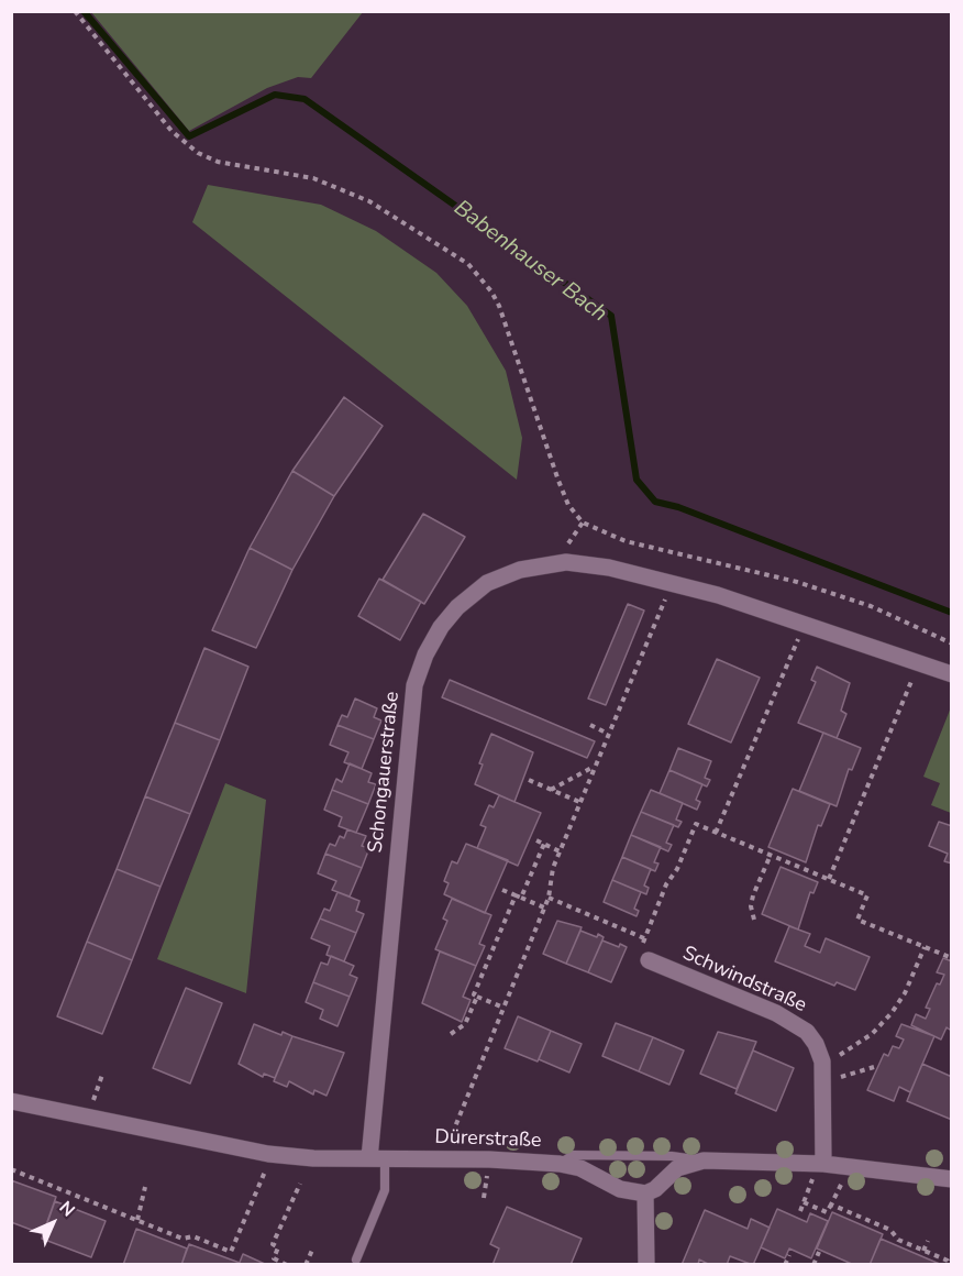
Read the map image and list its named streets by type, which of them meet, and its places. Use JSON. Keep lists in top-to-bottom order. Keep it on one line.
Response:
{"streets":{"street":["Schongauerstraße","Schwindstraße","Dürerstraße"]},"crossings":[["Schongauerstraße","Dürerstraße"]],"water":["Babenhauser Bach"],"north":"top right"}
